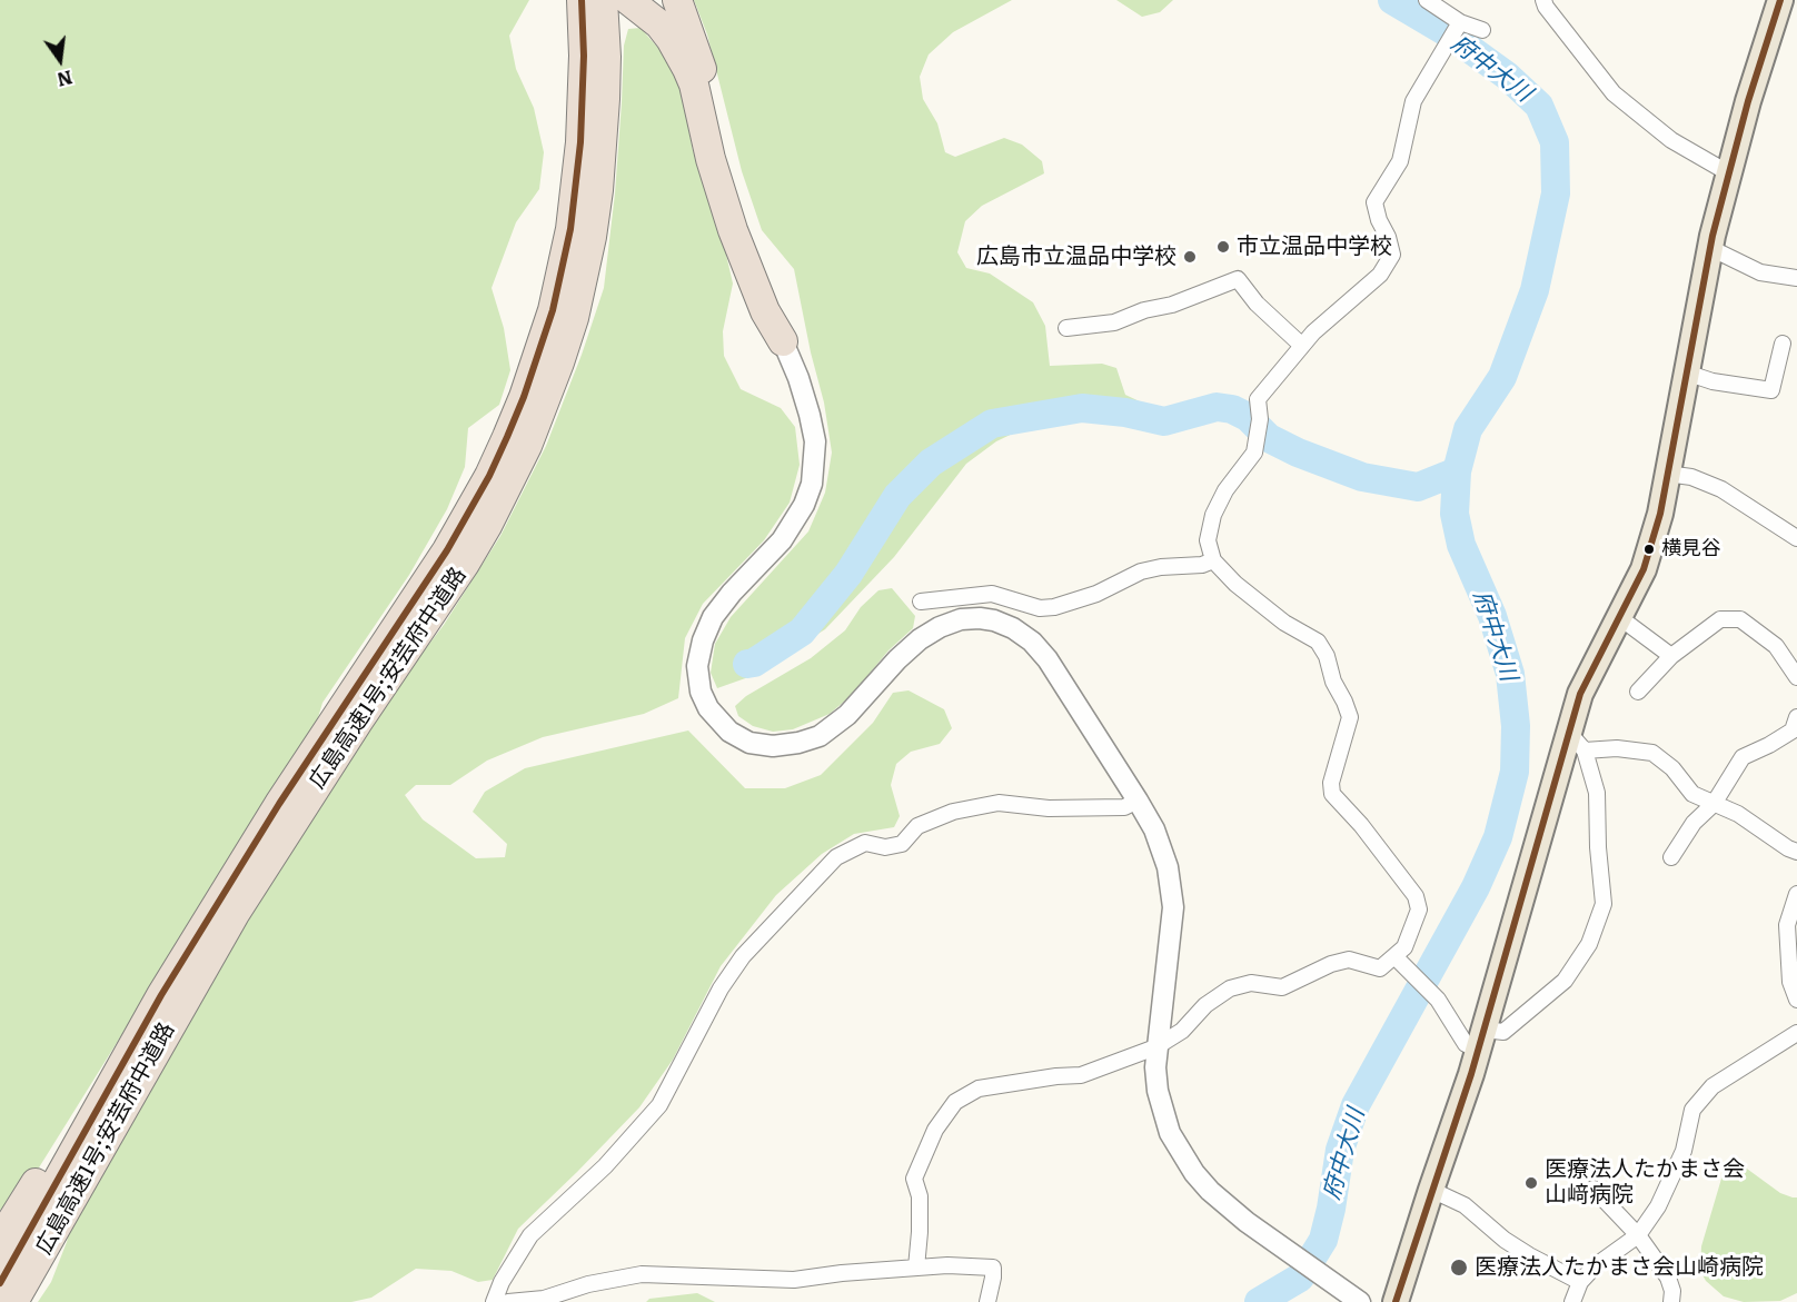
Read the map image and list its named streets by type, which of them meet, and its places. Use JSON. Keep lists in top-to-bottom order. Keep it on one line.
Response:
{"streets":{"highway":["広島高速1号;安芸府中道路"]},"water":["府中大川"],"places":["市立温品中学校","広島市立温品中学校","横見谷","医療法人たかまさ会 山﨑病院","医療法人たかまさ会山崎病院"],"north":"bottom"}
